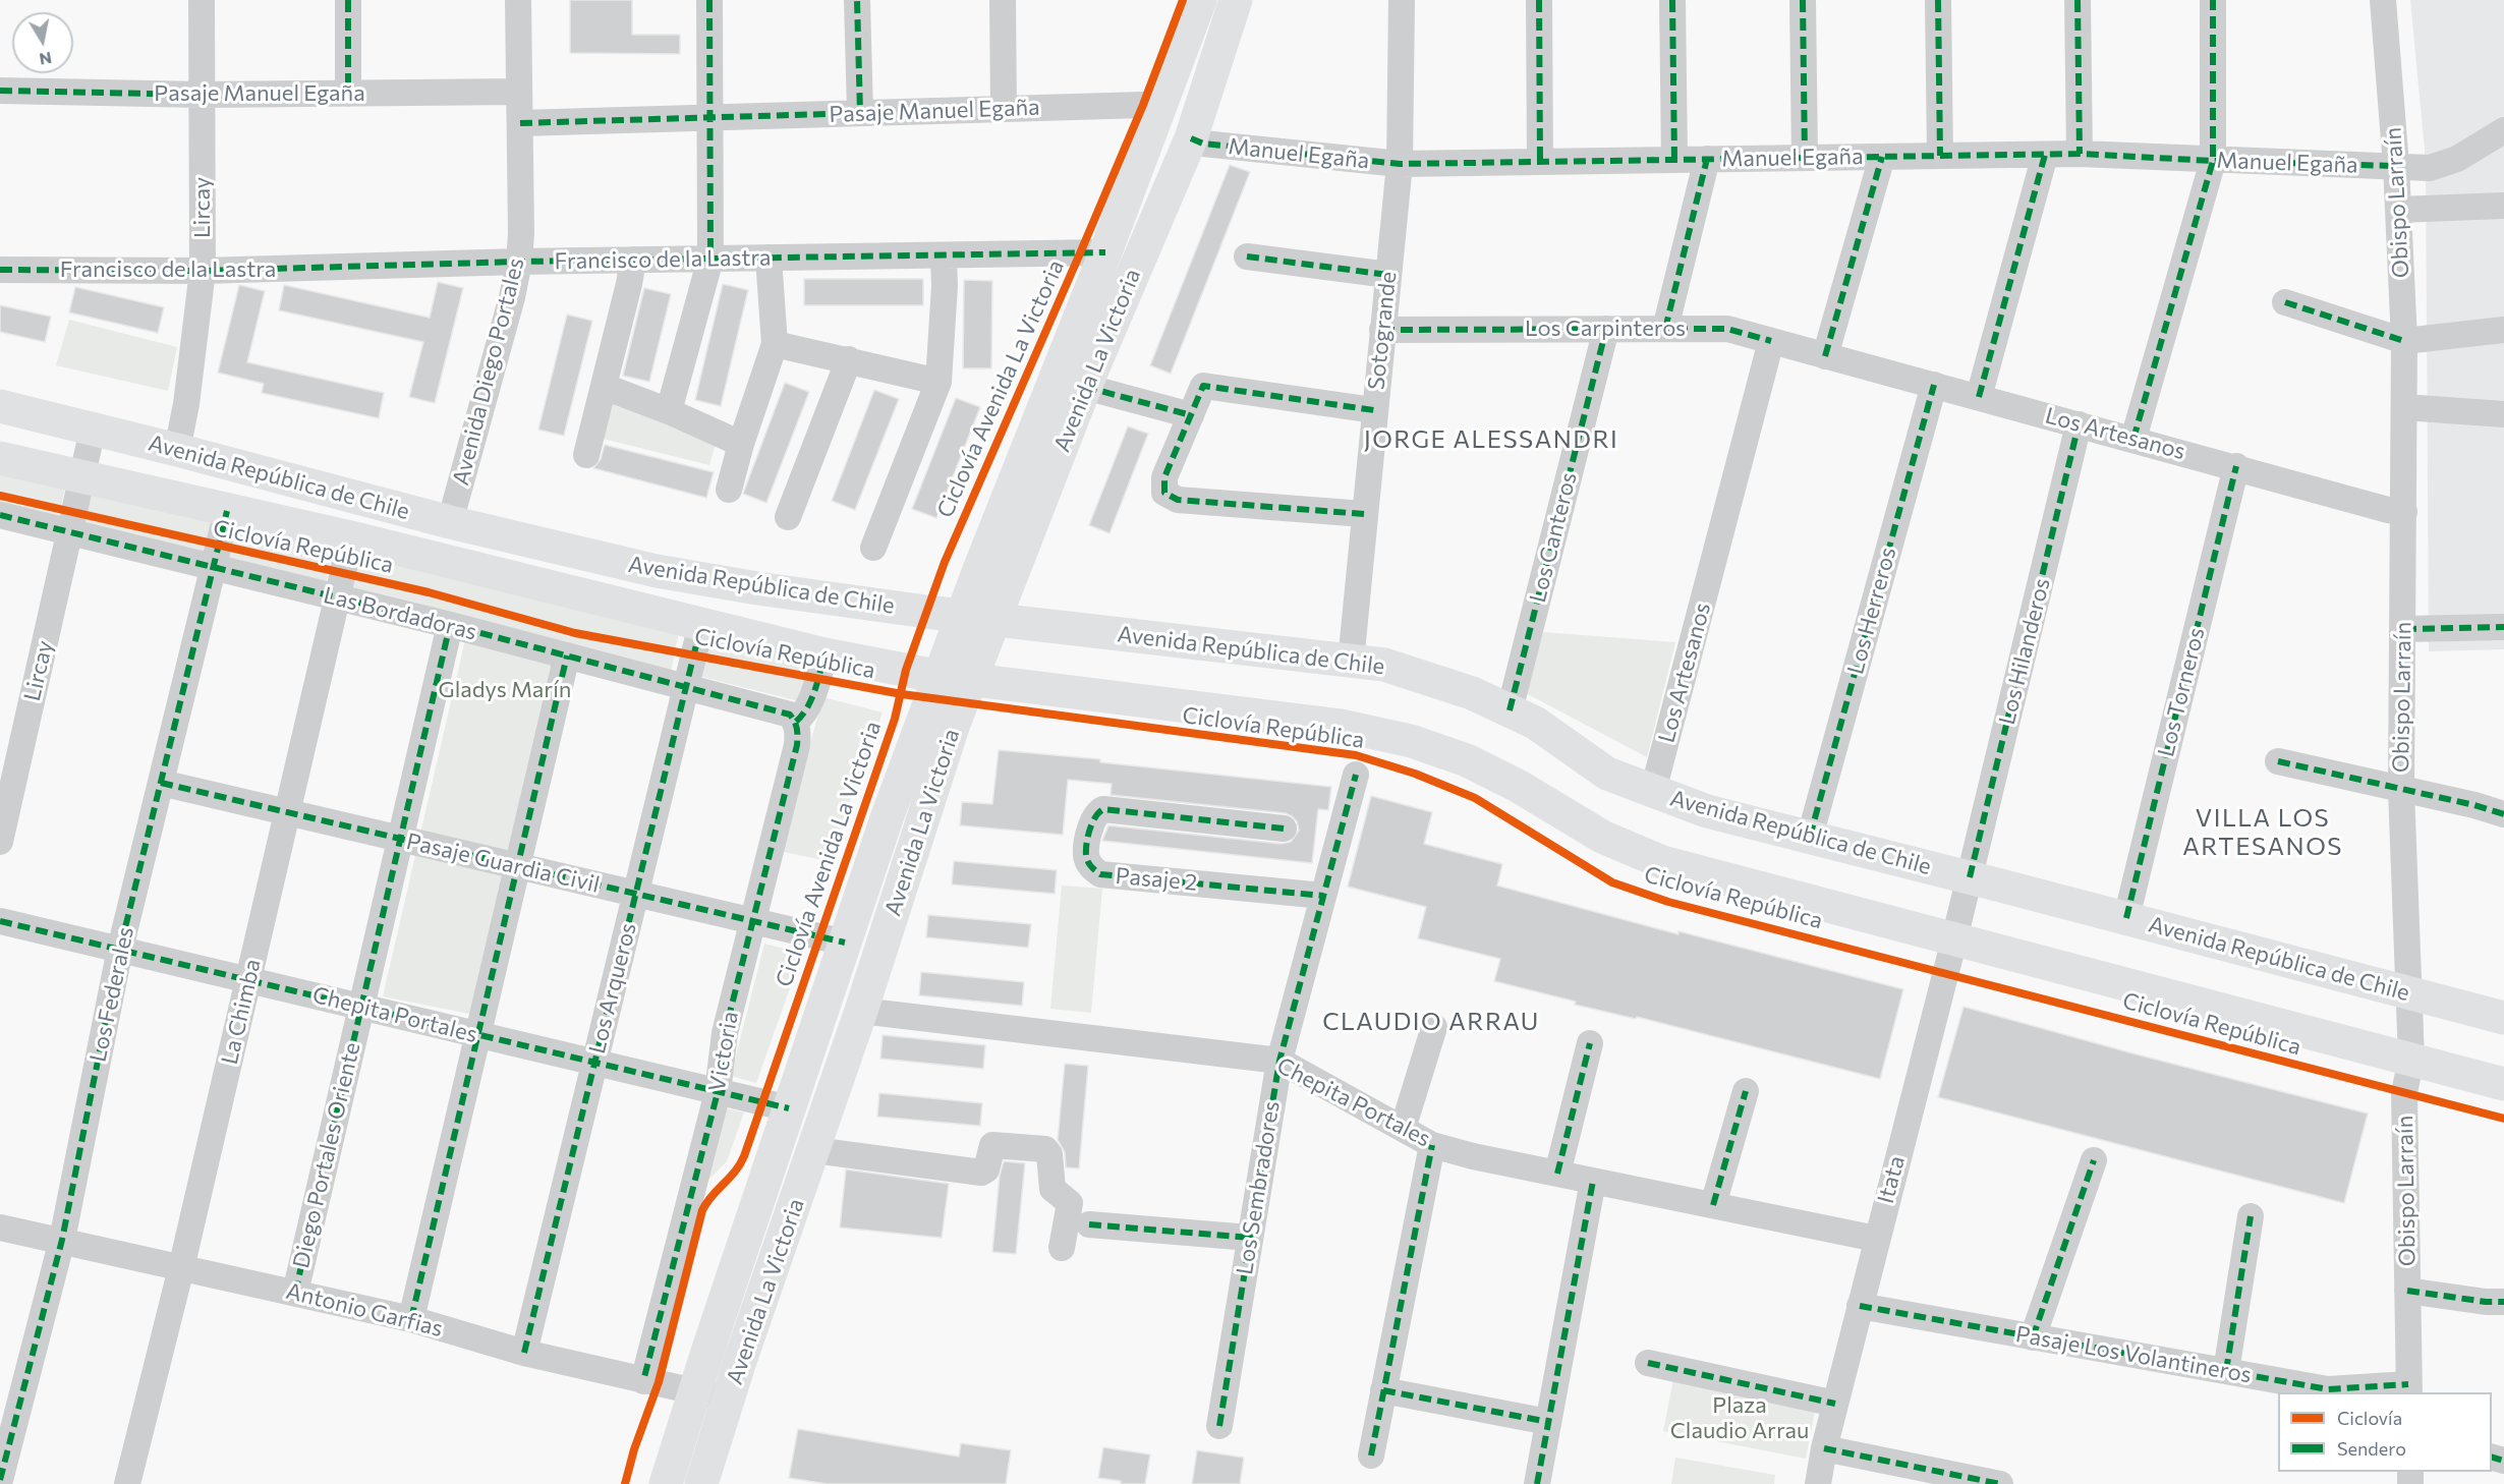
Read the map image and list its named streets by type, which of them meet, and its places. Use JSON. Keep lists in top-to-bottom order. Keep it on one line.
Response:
{"streets":{"main road":["Avenida La Victoria","Avenida República de Chile"],"street":["Pasaje Manuel Egaña","Manuel Egaña","Obispo Larraín","Lircay","Francisco de la Lastra","Los Carpinteros","Sotogrande","Avenida Diego Portales","Los Artesanos","Los Canteros","Los Herreros","Las Bordadoras","Los Hilanderos","Los Torneros","Pasaje Guardia Civil","Pasaje 2","Los Arqueros","Los Federales","La Chimba","Chepita Portales","Victoria","Diego Portales Oriente","Itata","Los Sembradores","Antonio Garfias","Pasaje Los Volantineros"],"cycle path":["Ciclovía Avenida La Victoria","Ciclovía República"]},"crossings":[["Pasaje Manuel Egaña","Lircay"],["Pasaje Manuel Egaña","Avenida La Victoria"],["Pasaje Manuel Egaña","Avenida Diego Portales"],["Manuel Egaña","Obispo Larraín"],["Manuel Egaña","Sotogrande"],["Manuel Egaña","Avenida La Victoria"],["Obispo Larraín","Los Artesanos"],["Obispo Larraín","Avenida República de Chile"],["Obispo Larraín","Pasaje Los Volantineros"],["Lircay","Francisco de la Lastra"],["Lircay","Avenida República de Chile"],["Lircay","Las Bordadoras"],["Francisco de la Lastra","Avenida La Victoria"],["Francisco de la Lastra","Avenida Diego Portales"],["Los Carpinteros","Sotogrande"],["Los Carpinteros","Los Artesanos"],["Los Carpinteros","Los Canteros"],["Sotogrande","Avenida República de Chile"],["Avenida La Victoria","Avenida República de Chile"],["Avenida La Victoria","Pasaje Guardia Civil"],["Avenida La Victoria","Chepita Portales"],["Avenida La Victoria","Antonio Garfias"],["Avenida Diego Portales","Avenida República de Chile"],["Los Artesanos","Avenida República de Chile"],["Los Artesanos","Los Herreros"],["Los Artesanos","Los Hilanderos"],["Los Artesanos","Los Torneros"],["Avenida República de Chile","Los Canteros"],["Avenida República de Chile","Los Herreros"],["Avenida República de Chile","Los Hilanderos"],["Avenida República de Chile","Los Torneros"],["Avenida República de Chile","Los Arqueros"],["Avenida República de Chile","Los Federales"],["Avenida República de Chile","La Chimba"],["Avenida República de Chile","Itata"],["Las Bordadoras","Los Arqueros"],["Las Bordadoras","Los Federales"],["Las Bordadoras","La Chimba"],["Las Bordadoras","Victoria"],["Las Bordadoras","Diego Portales Oriente"],["Los Hilanderos","Itata"],["Pasaje Guardia Civil","Los Arqueros"],["Pasaje Guardia Civil","Los Federales"],["Pasaje Guardia Civil","La Chimba"],["Pasaje Guardia Civil","Victoria"],["Pasaje Guardia Civil","Diego Portales Oriente"],["Pasaje 2","Los Sembradores"],["Los Arqueros","Chepita Portales"],["Los Arqueros","Antonio Garfias"],["Los Federales","Chepita Portales"],["Los Federales","Antonio Garfias"],["La Chimba","Chepita Portales"],["La Chimba","Antonio Garfias"],["Chepita Portales","Victoria"],["Chepita Portales","Diego Portales Oriente"],["Chepita Portales","Itata"],["Chepita Portales","Los Sembradores"],["Victoria","Antonio Garfias"],["Diego Portales Oriente","Antonio Garfias"],["Itata","Pasaje Los Volantineros"]],"districts":["JORGE ALESSANDRI","VILLA LOS ARTESANOS","CLAUDIO ARRAU"],"parks":["Gladys Marín","Plaza Claudio Arrau"],"legend":["Ciclovía","Sendero"],"north":"bottom"}
